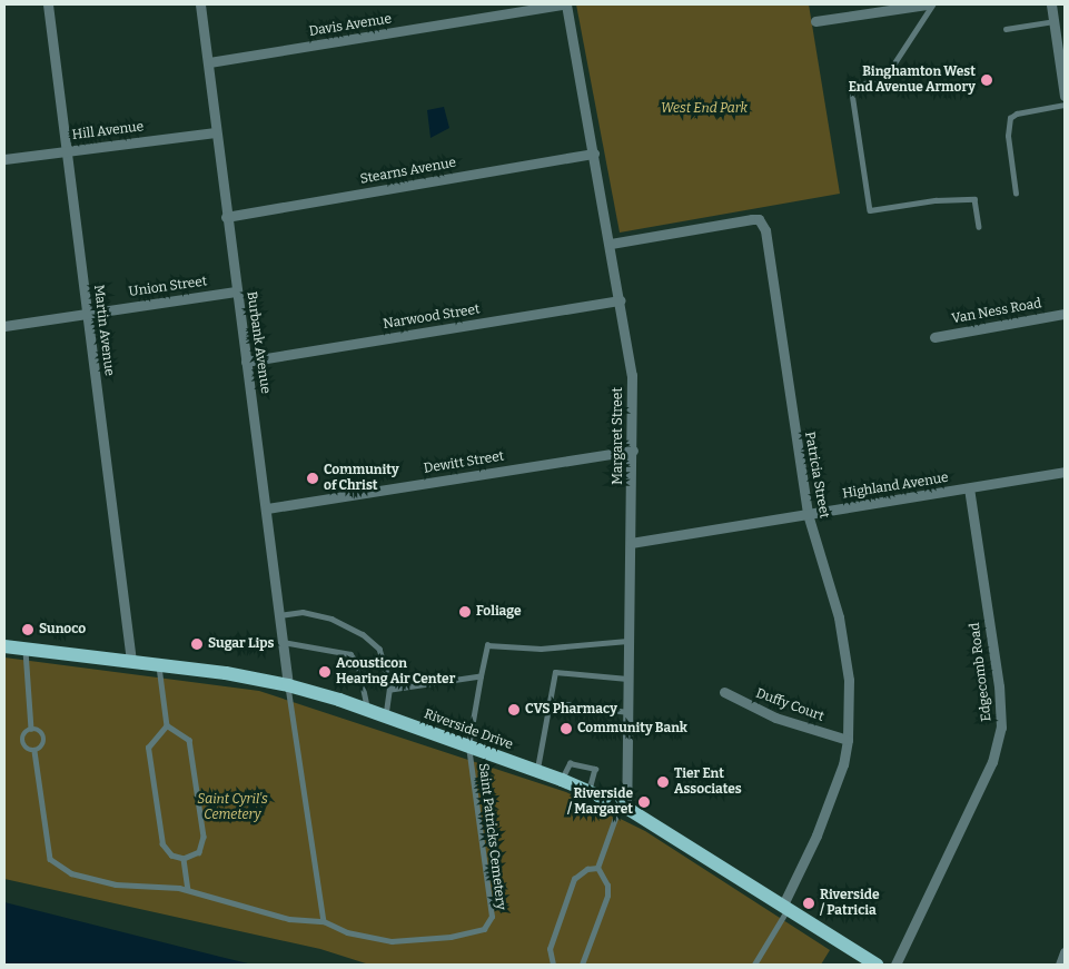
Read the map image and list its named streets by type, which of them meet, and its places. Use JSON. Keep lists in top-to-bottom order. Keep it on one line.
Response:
{"streets":{"main road":["Riverside Drive"],"street":["Davis Avenue","Hill Avenue","Stearns Avenue","Union Street","Van Ness Road","Narwood Street","Martin Avenue","Burbank Avenue","Margaret Street","Dewitt Street","Patricia Street","Highland Avenue","Edgecomb Road","Duffy Court"],"lane":["Saint Patricks Cemetery"]},"crossings":[["Davis Avenue","Burbank Avenue"],["Davis Avenue","Margaret Street"],["Hill Avenue","Martin Avenue"],["Hill Avenue","Burbank Avenue"],["Stearns Avenue","Burbank Avenue"],["Stearns Avenue","Margaret Street"],["Union Street","Martin Avenue"],["Union Street","Burbank Avenue"],["Narwood Street","Burbank Avenue"],["Narwood Street","Margaret Street"],["Martin Avenue","Riverside Drive"],["Burbank Avenue","Dewitt Street"],["Burbank Avenue","Riverside Drive"],["Margaret Street","Dewitt Street"],["Margaret Street","Patricia Street"],["Margaret Street","Highland Avenue"],["Margaret Street","Riverside Drive"],["Patricia Street","Highland Avenue"],["Patricia Street","Duffy Court"],["Patricia Street","Riverside Drive"],["Highland Avenue","Edgecomb Road"],["Riverside Drive","Saint Patricks Cemetery"]],"parks":["West End Park","Saint Cyril's Cemetery"],"places":["Binghamton West End Avenue Armory","Community of Christ","Foliage","Sunoco","Sugar Lips","Acousticon Hearing Air Center","CVS Pharmacy","Community Bank","Tier Ent Associates","Riverside / Margaret","Riverside / Patricia"]}
